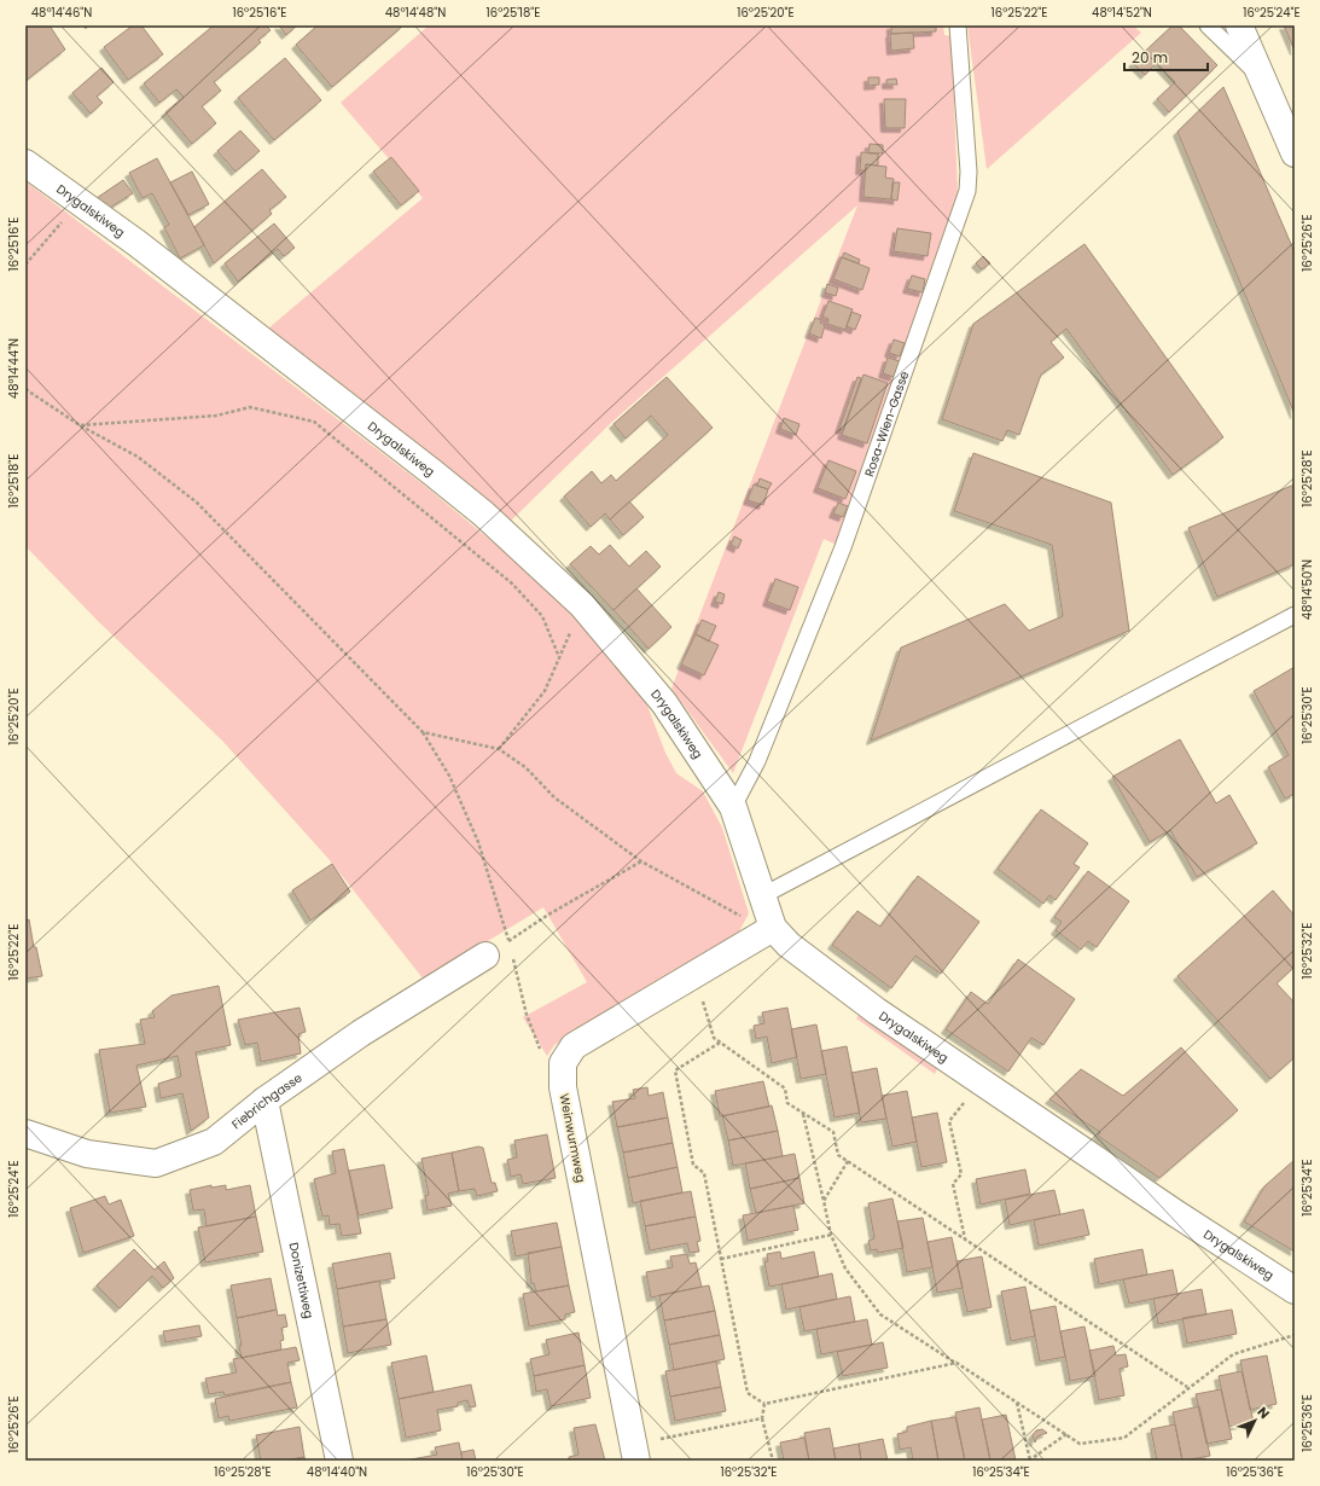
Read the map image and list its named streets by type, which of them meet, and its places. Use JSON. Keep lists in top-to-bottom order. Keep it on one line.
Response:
{"streets":{"street":["Drygalskiweg","Fiebrichgasse","Weinwurmweg","Donizettiweg"],"lane":["Rosa-Wien-Gasse"]},"crossings":[["Drygalskiweg","Rosa-Wien-Gasse"],["Drygalskiweg","Weinwurmweg"],["Fiebrichgasse","Donizettiweg"]],"scale_bar":"20 m","north":"top right","coordinates":["48°14'46\"N","16°25'16\"E","48°14'48\"N","16°25'18\"E","16°25'20\"E","16°25'22\"E","48°14'52\"N","16°25'24\"E","16°25'26\"E","48°14'44\"N","16°25'28\"E","48°14'50\"N","16°25'30\"E","16°25'32\"E","16°25'34\"E","16°25'36\"E","48°14'40\"N"]}
